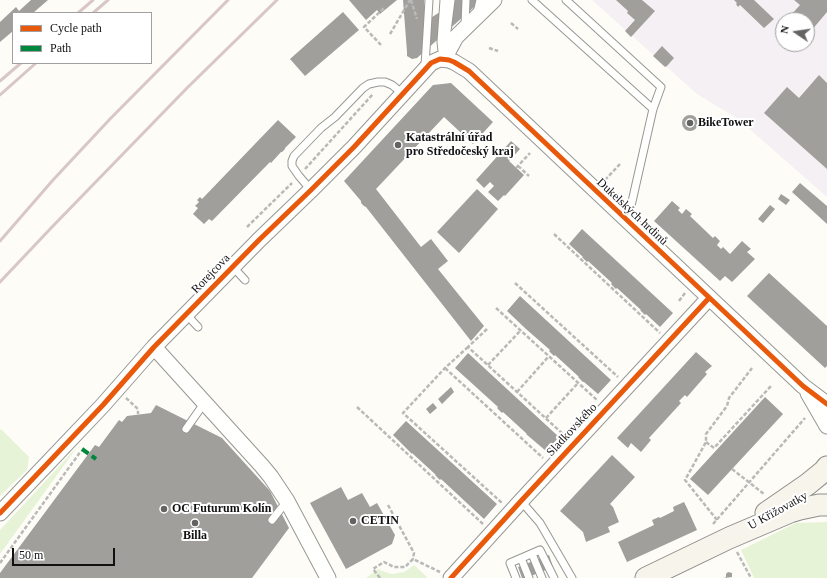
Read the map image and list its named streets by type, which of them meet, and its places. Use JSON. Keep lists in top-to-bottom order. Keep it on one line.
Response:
{"streets":{"main road":["U Křižovatky"],"street":["Dukelských hrdinů","Rorejcova","Sladkovského"]},"crossings":[["Dukelských hrdinů","Rorejcova"],["Dukelských hrdinů","Sladkovského"]],"places":["BikeTower","Katastrální úřad pro Středočeský kraj","OC Futurum Kolín","CETIN","Billa"],"legend":["Cycle path","Path"],"scale_bar":"50 m","north":"left"}
